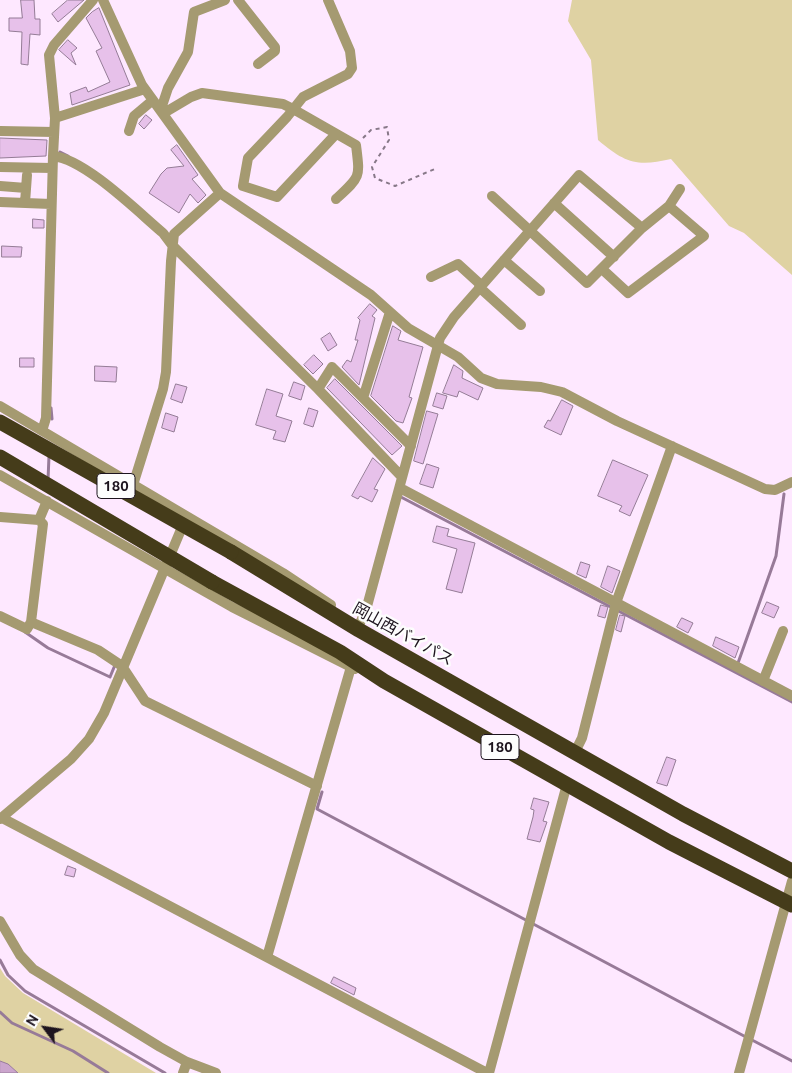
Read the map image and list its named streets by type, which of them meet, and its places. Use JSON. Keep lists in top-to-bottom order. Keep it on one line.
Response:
{"streets":{"highway":["180","岡山西バイパス"]},"north":"top left"}
